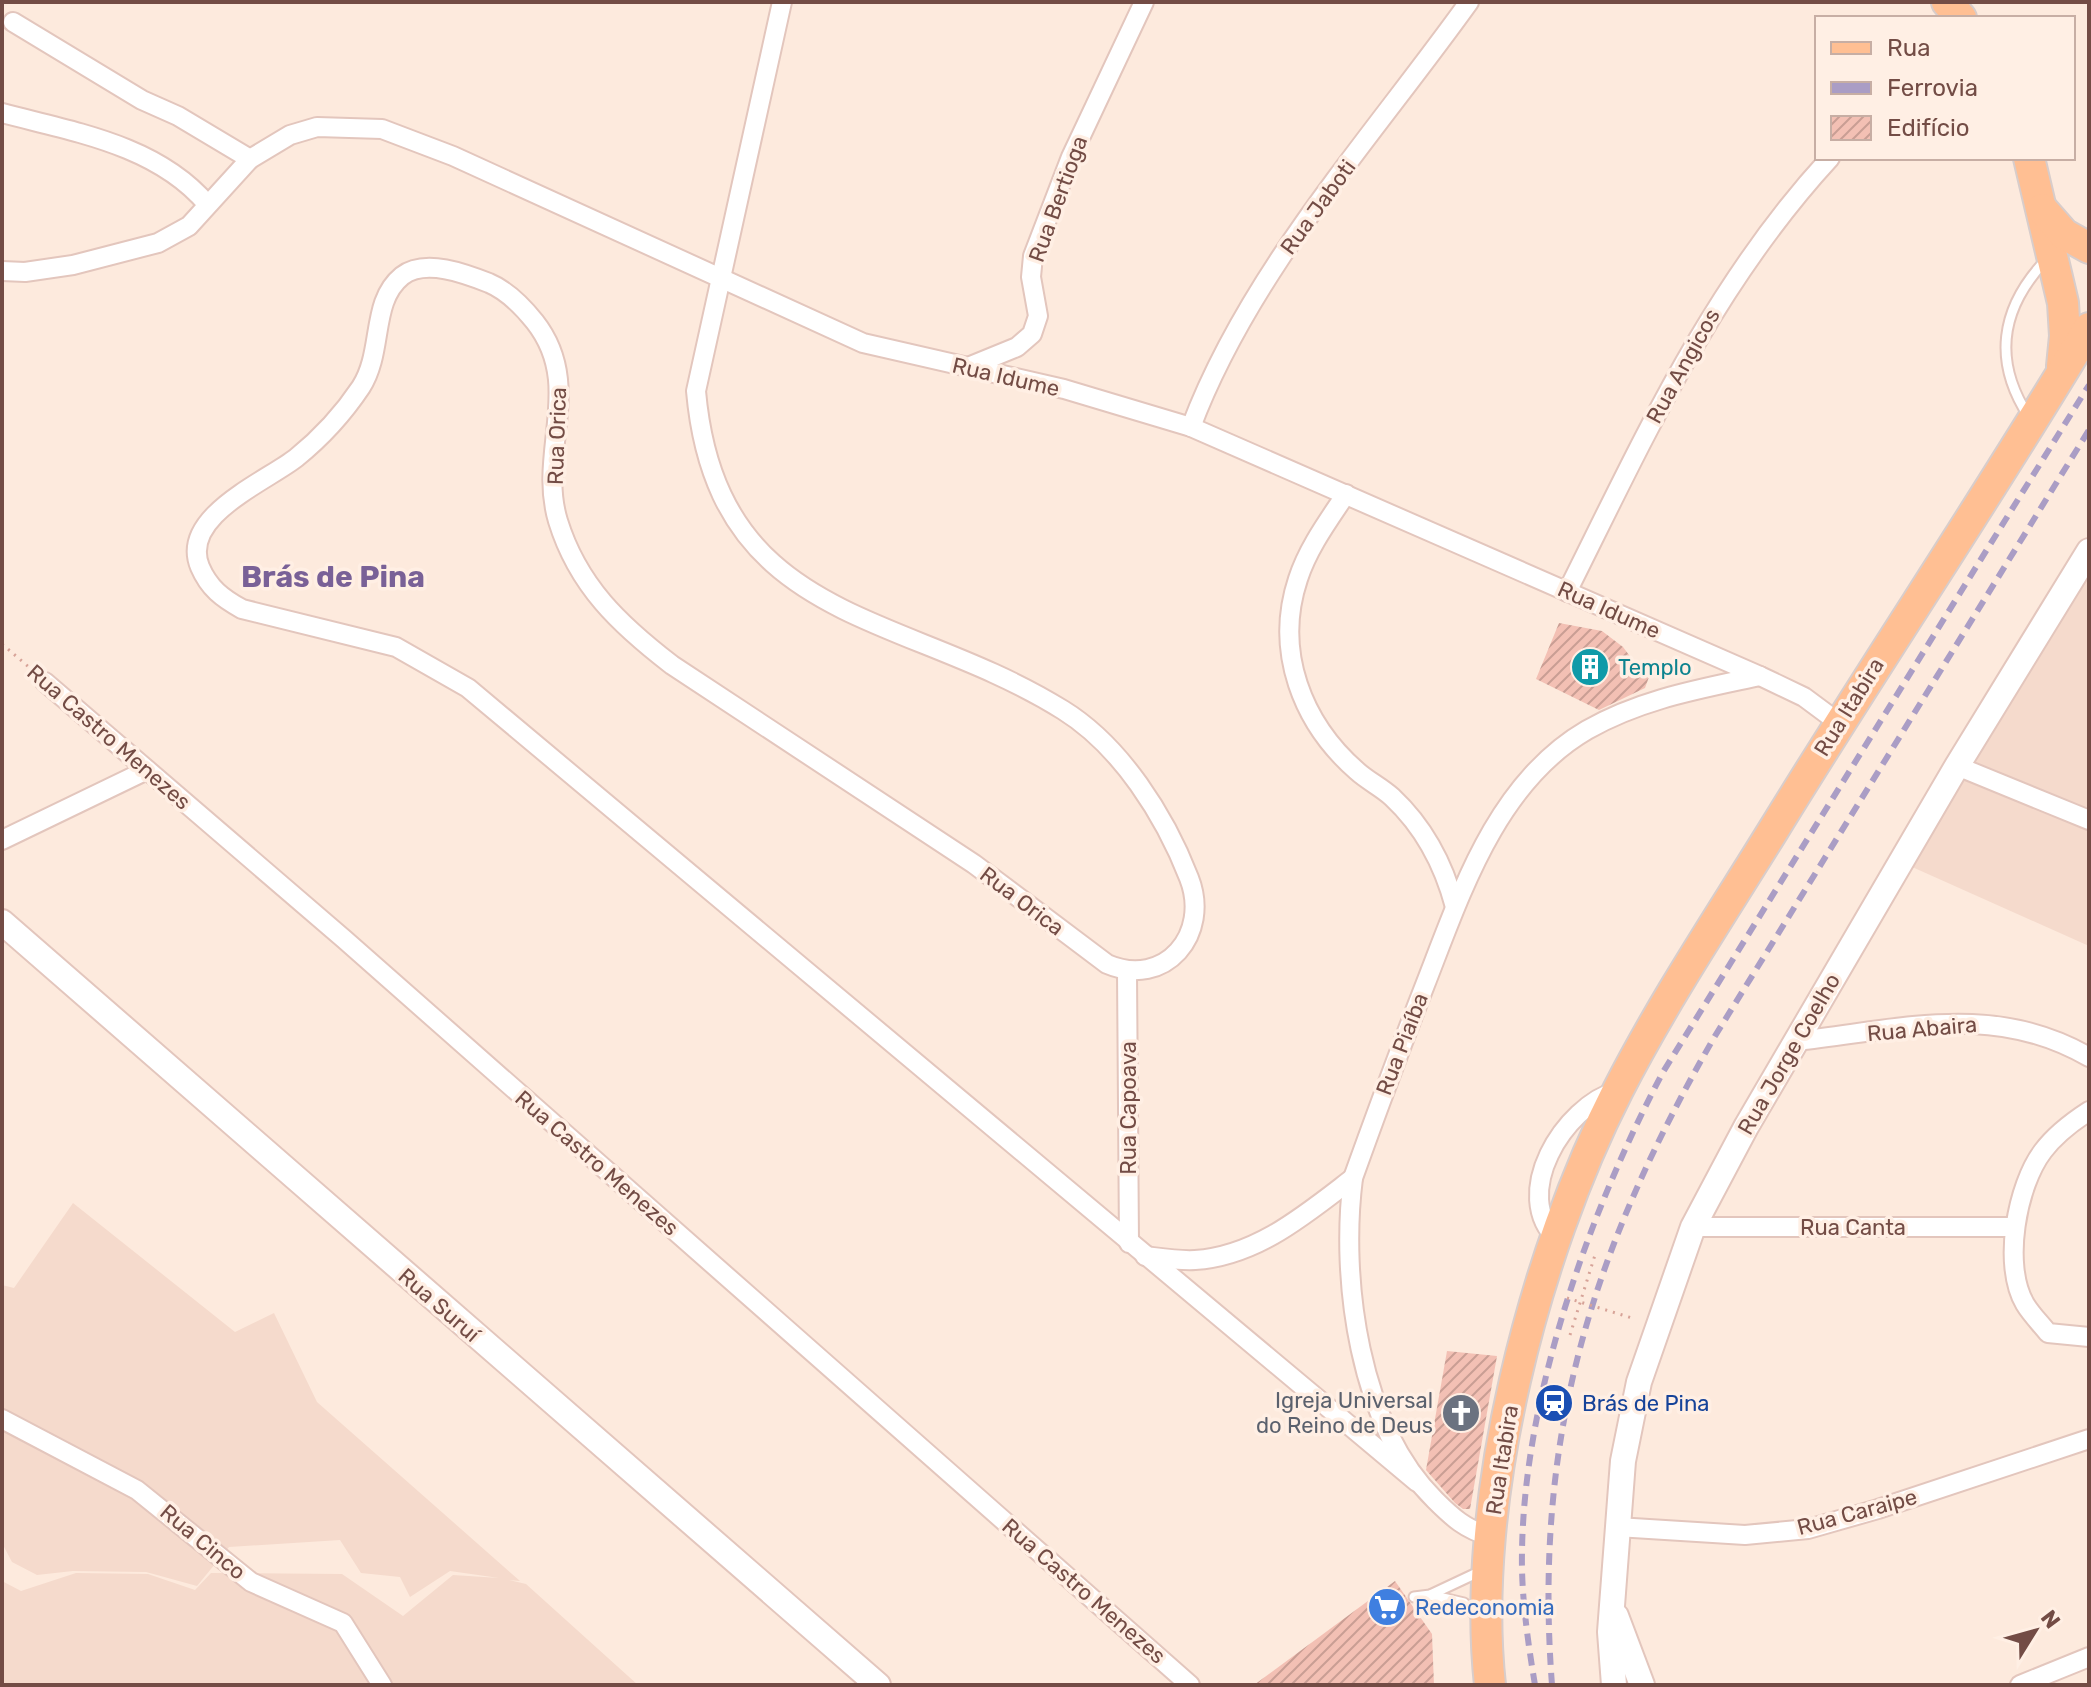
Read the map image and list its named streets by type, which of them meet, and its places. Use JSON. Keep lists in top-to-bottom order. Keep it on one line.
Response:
{"streets":{"main road":["Rua Itabira"],"street":["Rua Bertioga","Rua Jaboti","Rua Angicos","Rua Idume","Rua Orica","Rua Castro Menezes","Rua Abaira","Rua Piaíba","Rua Jorge Coelho","Rua Capoava","Rua Canta","Rua Suruí","Rua Caraipe","Rua Cinco"]},"crossings":[["Rua Bertioga","Rua Idume"],["Rua Jaboti","Rua Idume"],["Rua Angicos","Rua Idume"],["Rua Idume","Rua Itabira"],["Rua Idume","Rua Piaíba"],["Rua Orica","Rua Piaíba"],["Rua Orica","Rua Capoava"],["Rua Itabira","Rua Piaíba"],["Rua Abaira","Rua Jorge Coelho"],["Rua Jorge Coelho","Rua Canta"],["Rua Jorge Coelho","Rua Caraipe"]],"districts":["Brás de Pina"],"places":{"building":["Templo"],"station":["Brás de Pina"],"church":["Igreja Universal do Reino de Deus"],"supermarket":["Redeconomia"]},"legend":["Rua","Ferrovia","Edifício"],"north":"top right"}
